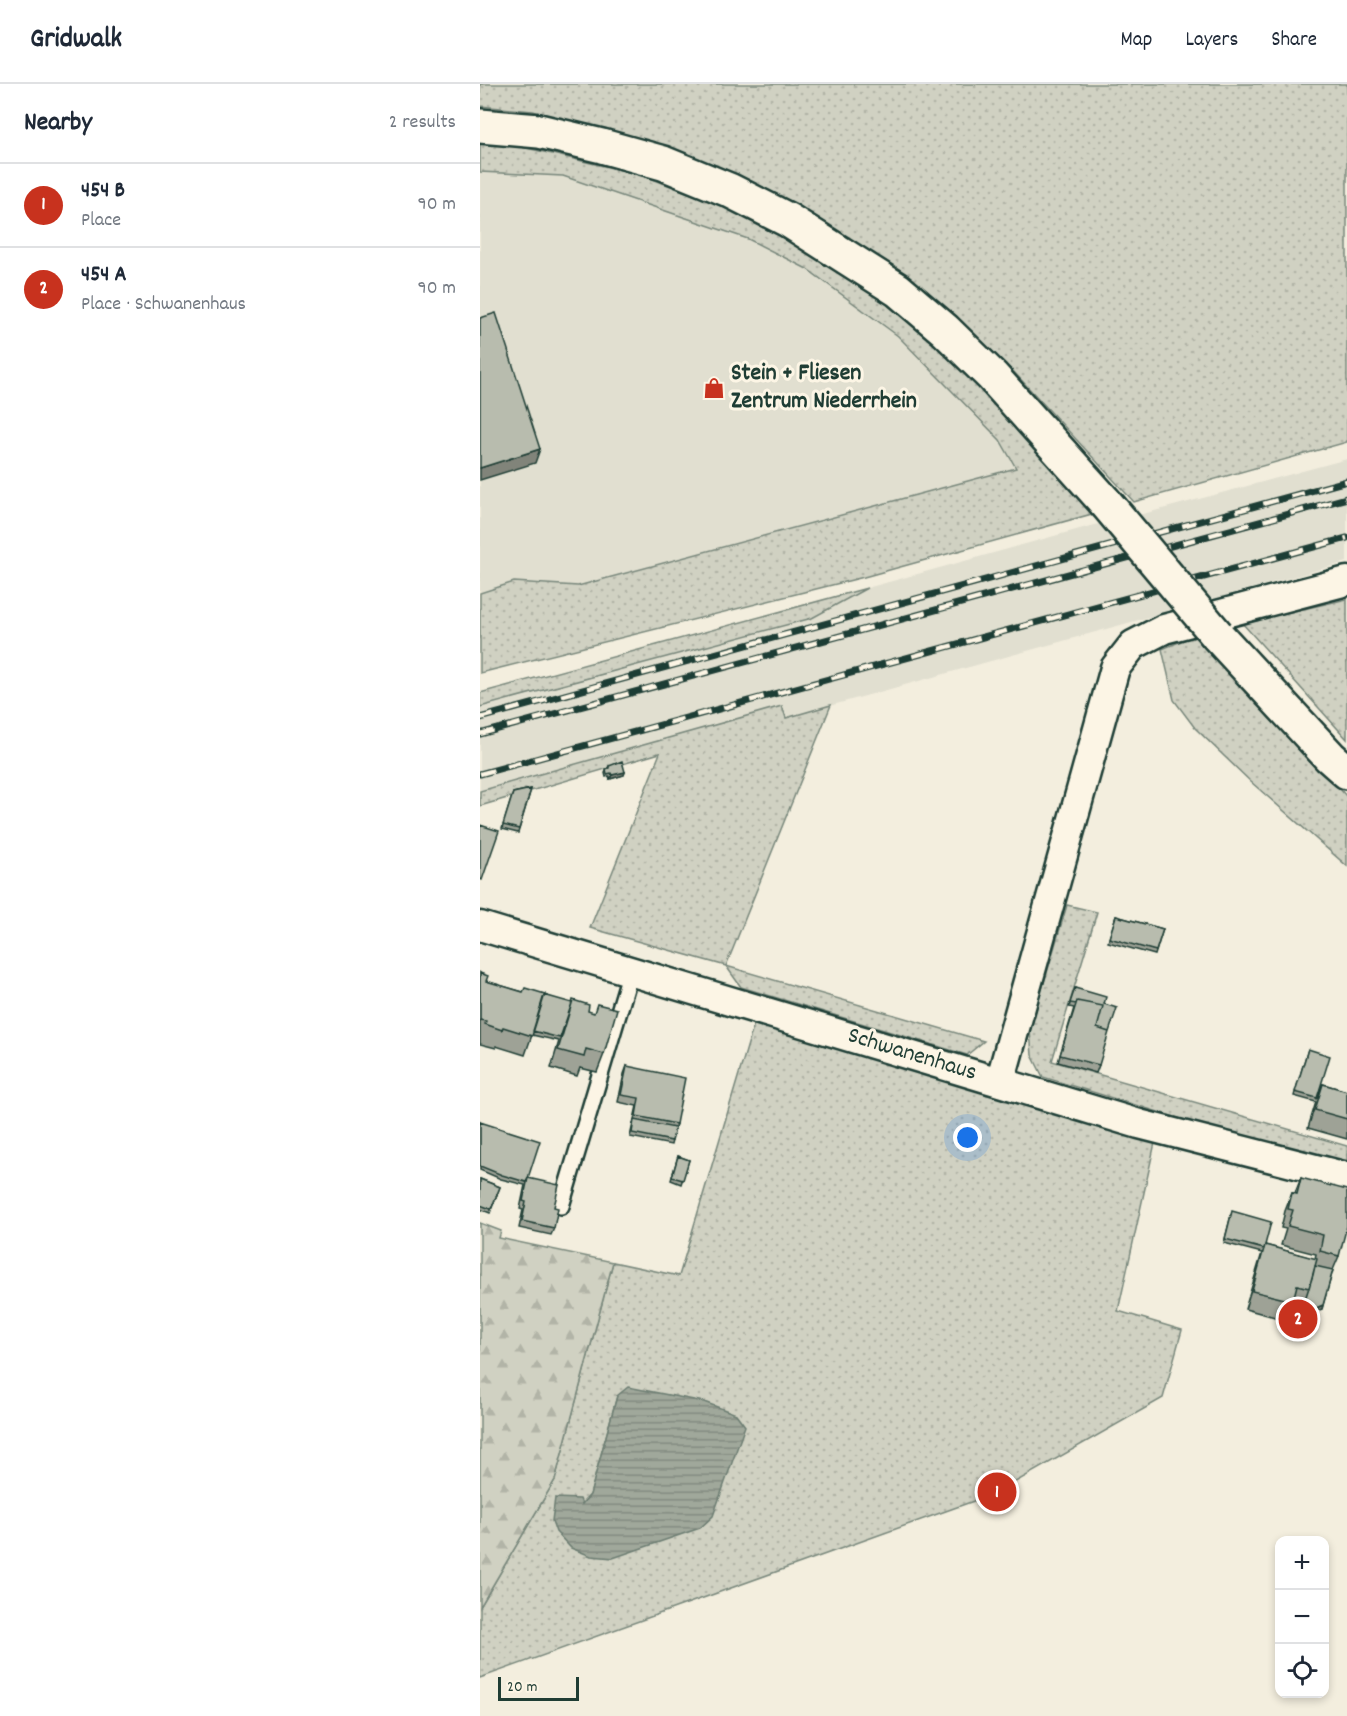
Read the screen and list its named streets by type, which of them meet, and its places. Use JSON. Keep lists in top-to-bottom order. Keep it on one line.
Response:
{"streets":{"street":["Schwanenhaus"]},"places":{"shop":["Stein + Fliesen Zentrum Niederrhein"]},"scale_bar":"20 m","page":{"header":"Gridwalk","nav":["Map","Layers","Share"],"heading":["Nearby","2 results"],"list":[{"mark":"1","name":"454 B","note":"Place","value":"90 m"},{"mark":"2","name":"454 A","note":"Place · Schwanenhaus","value":"90 m"}],"pins":["2","1"],"map_buttons":["+","−"],"scale":"20 m"}}
